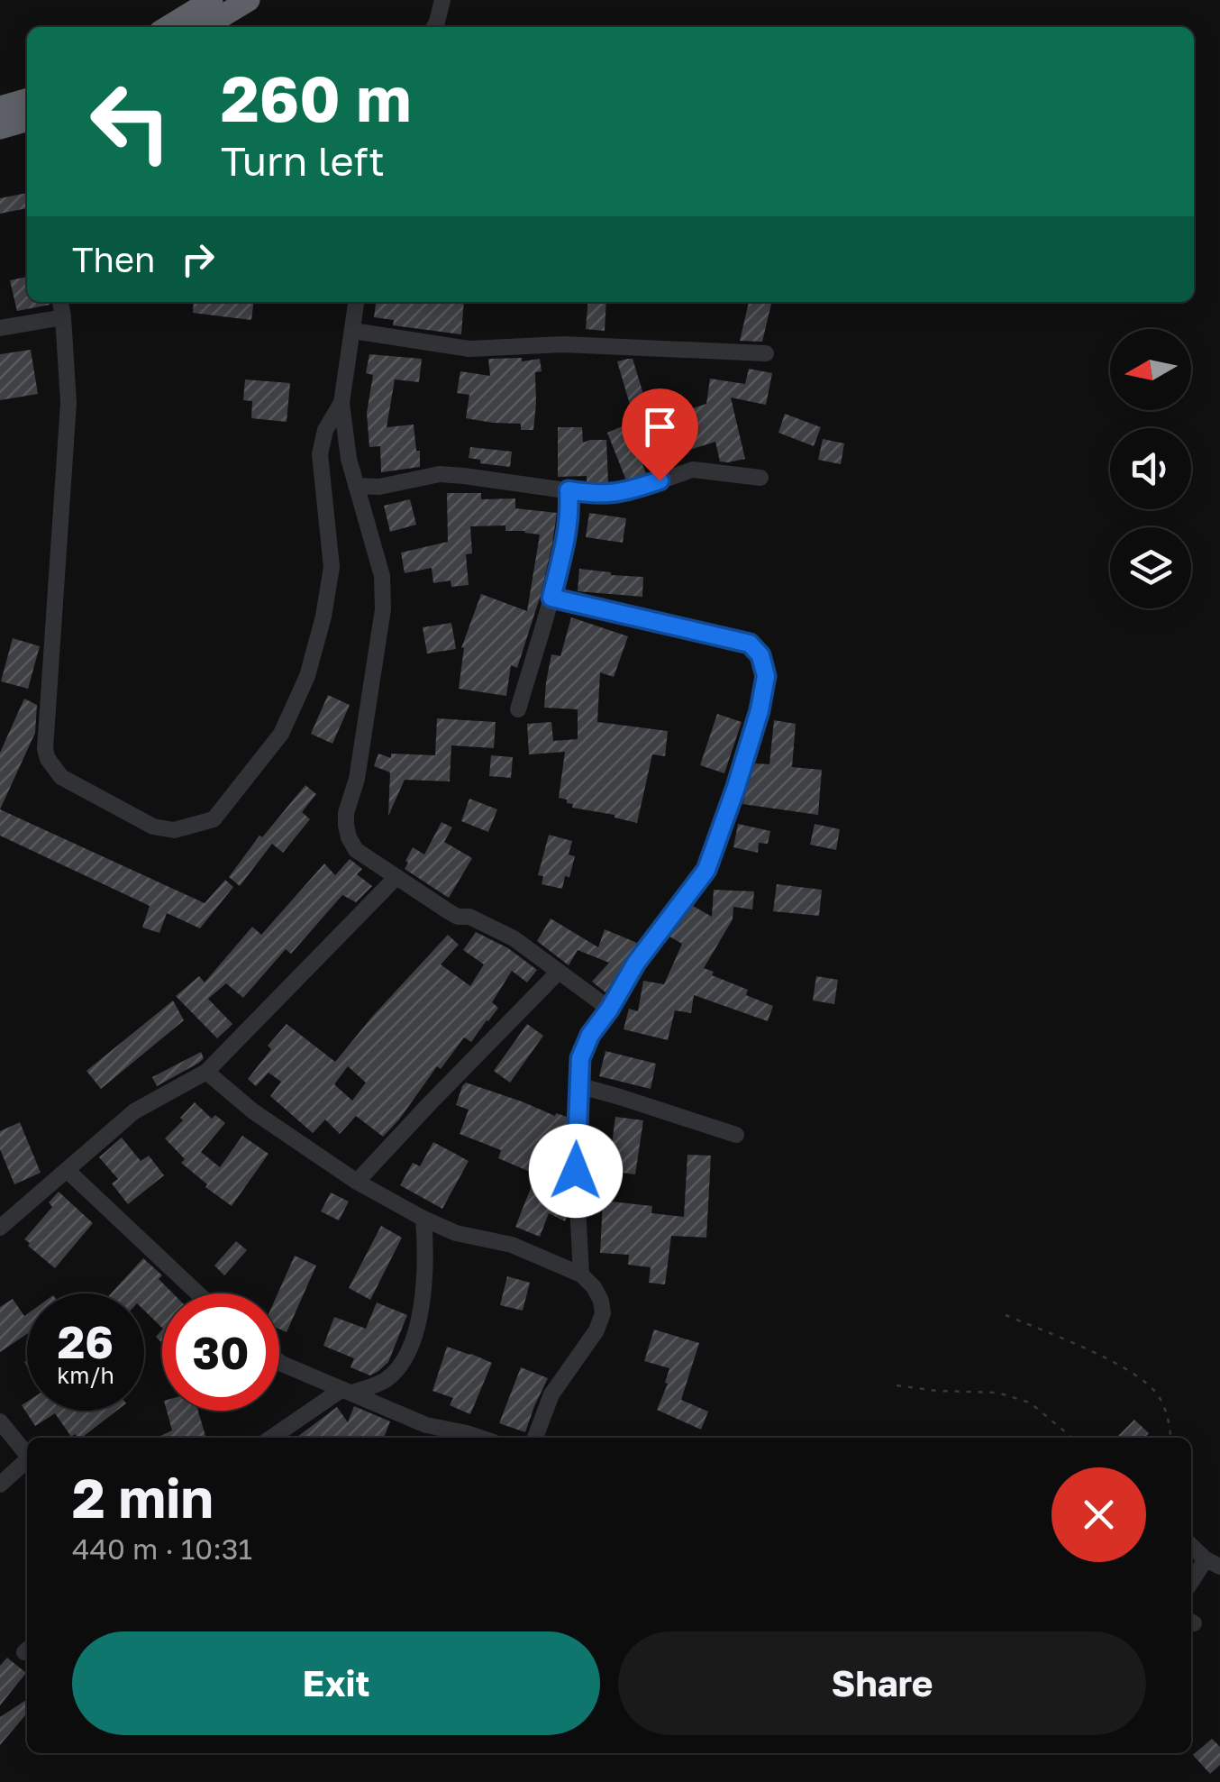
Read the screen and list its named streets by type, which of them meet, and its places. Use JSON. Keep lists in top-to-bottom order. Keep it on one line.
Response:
{"north":"left","page":{"turn":["260 m","Turn left"],"then":"Then","speed":"26 km/h","limit":"30","heading":["2 min","440 m · 10:31"],"buttons":["Exit","Share"]}}
